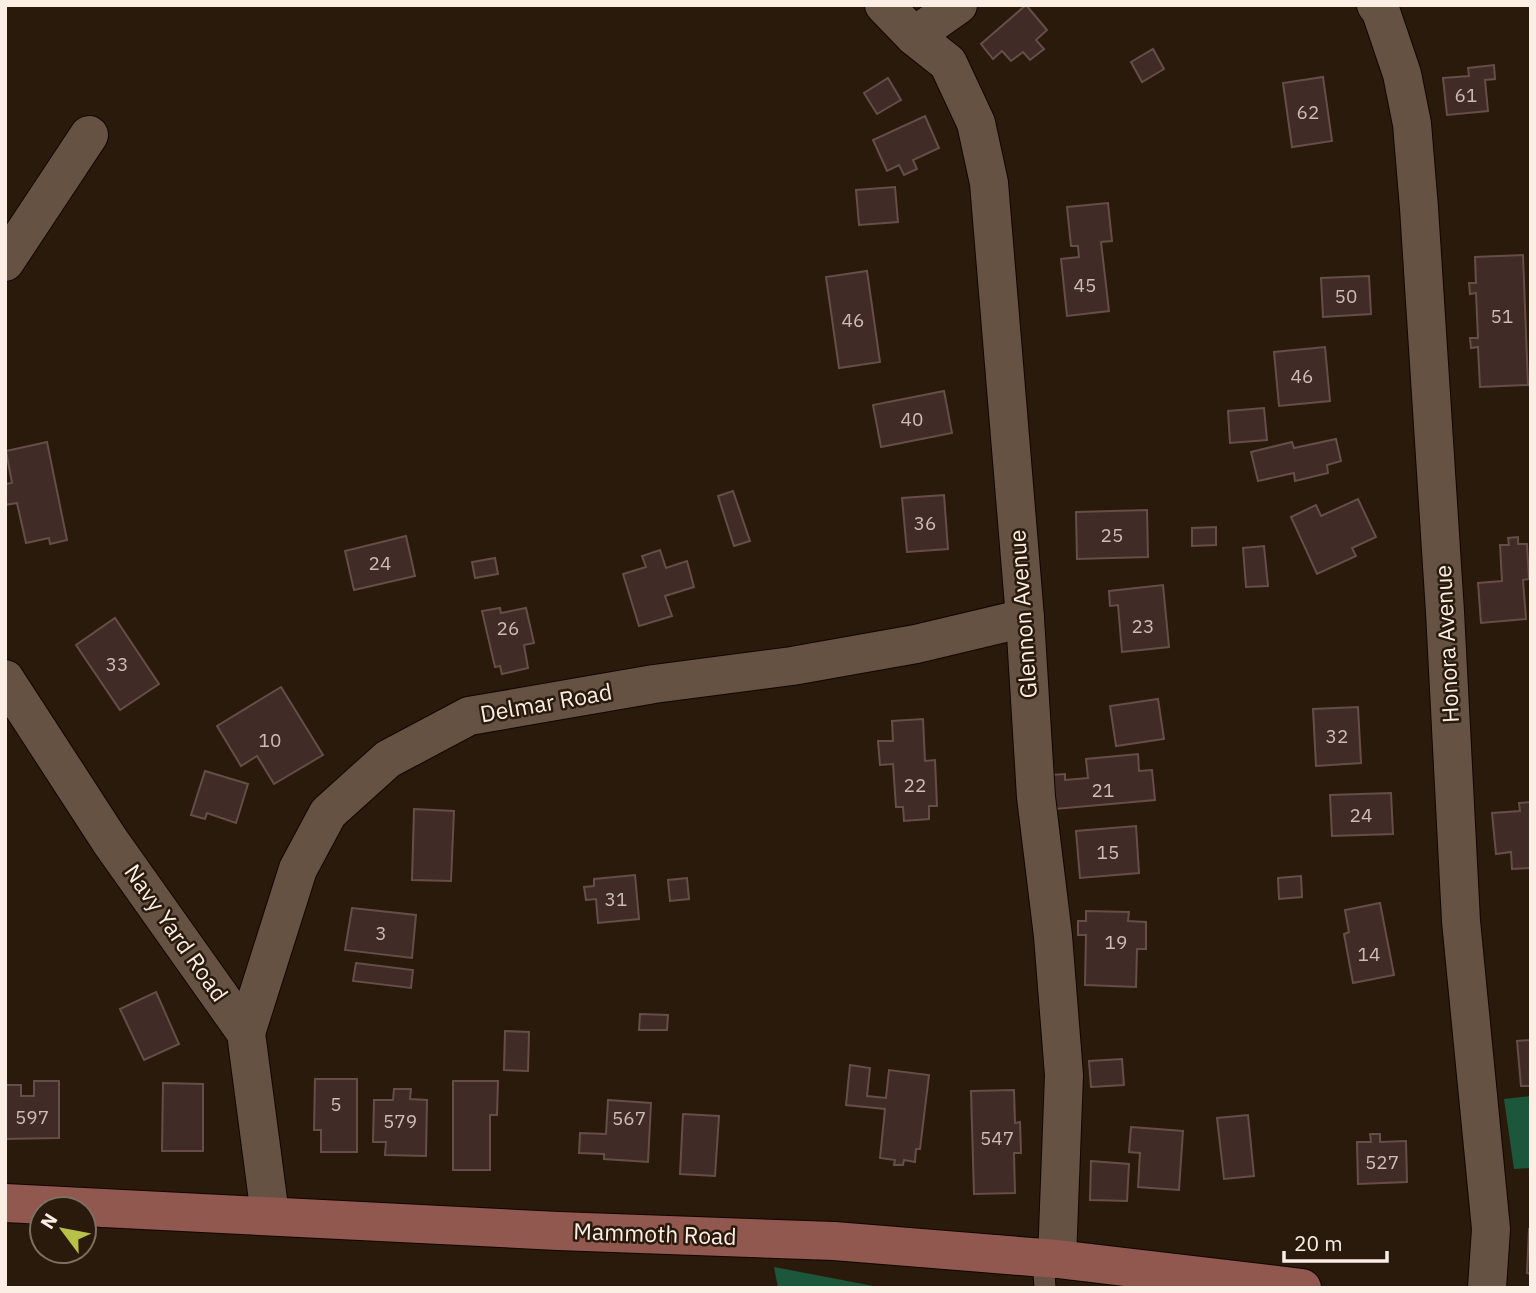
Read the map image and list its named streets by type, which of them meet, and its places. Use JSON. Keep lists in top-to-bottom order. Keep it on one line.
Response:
{"streets":{"main road":["Mammoth Road"],"street":["Glennon Avenue","Honora Avenue","Delmar Road","Navy Yard Road"]},"crossings":[["Glennon Avenue","Delmar Road"],["Glennon Avenue","Mammoth Road"],["Delmar Road","Navy Yard Road"],["Navy Yard Road","Mammoth Road"]],"house_numbers":["61","62","45","50","51","46","46","40","36","25","24","23","26","33","32","10","22","21","24","15","31","3","19","14","5","597","567","579","547","527"],"scale_bar":"20 m","north":"top left"}
